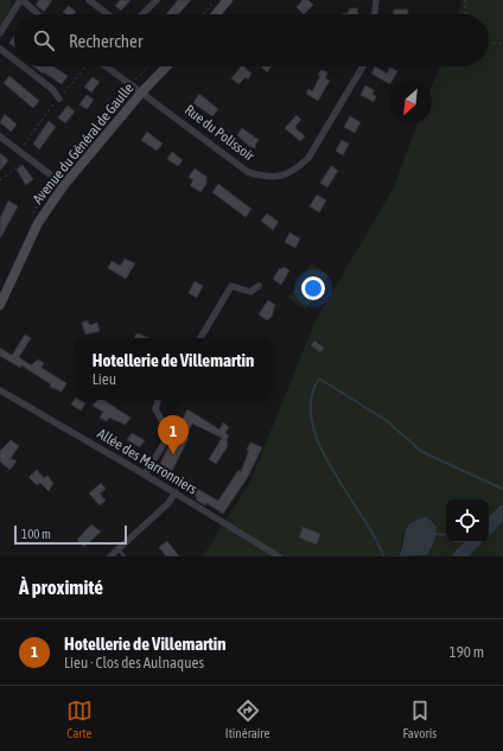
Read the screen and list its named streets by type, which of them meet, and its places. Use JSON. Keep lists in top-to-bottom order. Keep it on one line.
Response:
{"streets":{"main road":["Avenue du Général de Gaulle"],"street":["Rue du Polissoir","Allée des Marronniers"]},"crossings":[["Rue du Polissoir","Avenue du Général de Gaulle"]],"scale_bar":"100 m","north":"bottom left","page":{"search":"Rechercher","popup":["Hotellerie de Villemartin","Lieu"],"pins":"1","scale":"100 m","heading":"À proximité","list":[{"mark":"1","name":"Hotellerie de Villemartin","note":"Lieu · Clos des Aulnaques","value":"190 m"}],"nav":["Carte","Itinéraire","Favoris"]}}
